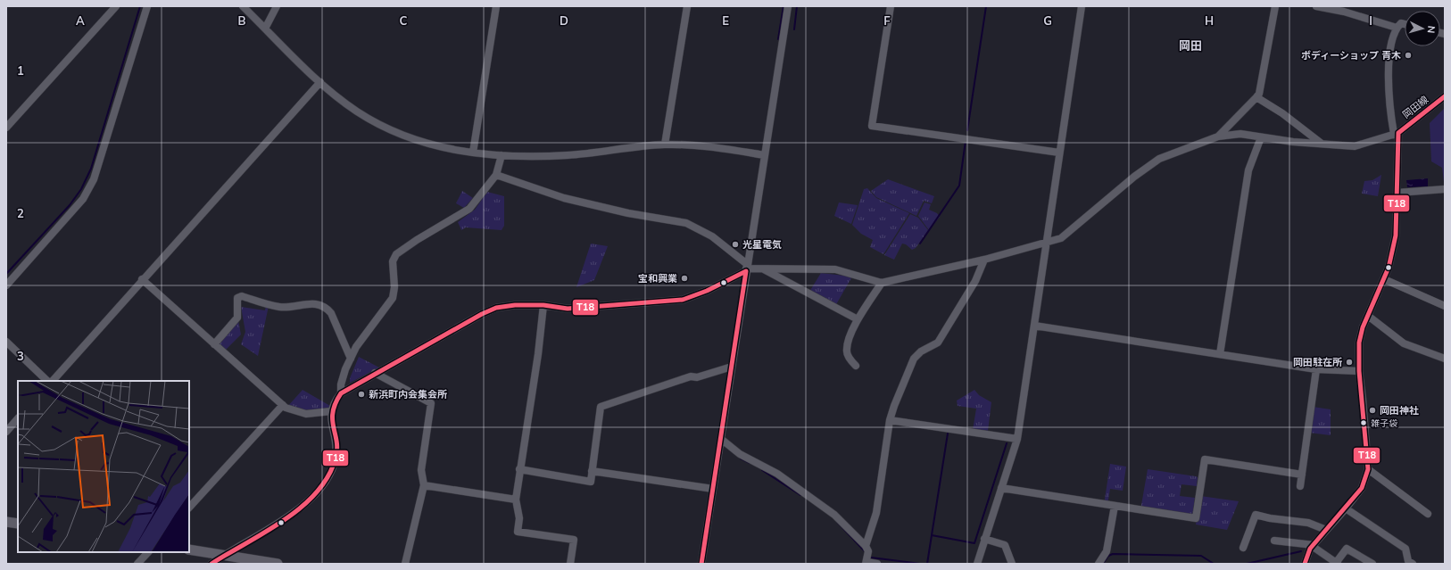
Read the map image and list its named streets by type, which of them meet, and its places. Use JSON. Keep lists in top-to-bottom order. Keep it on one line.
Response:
{"streets":{"street":["岡田線"]},"districts":["岡田"],"places":["ボディーショップ 青木","光星電気","宝和興業","岡田駐在所","新浜町内会集会所","岡田神社","雑子袋"],"lines":["transit line T18"],"north":"right","grid":{"columns":["A","B","C","D","E","F","G","H","I"],"rows":["1","2","3"]}}
